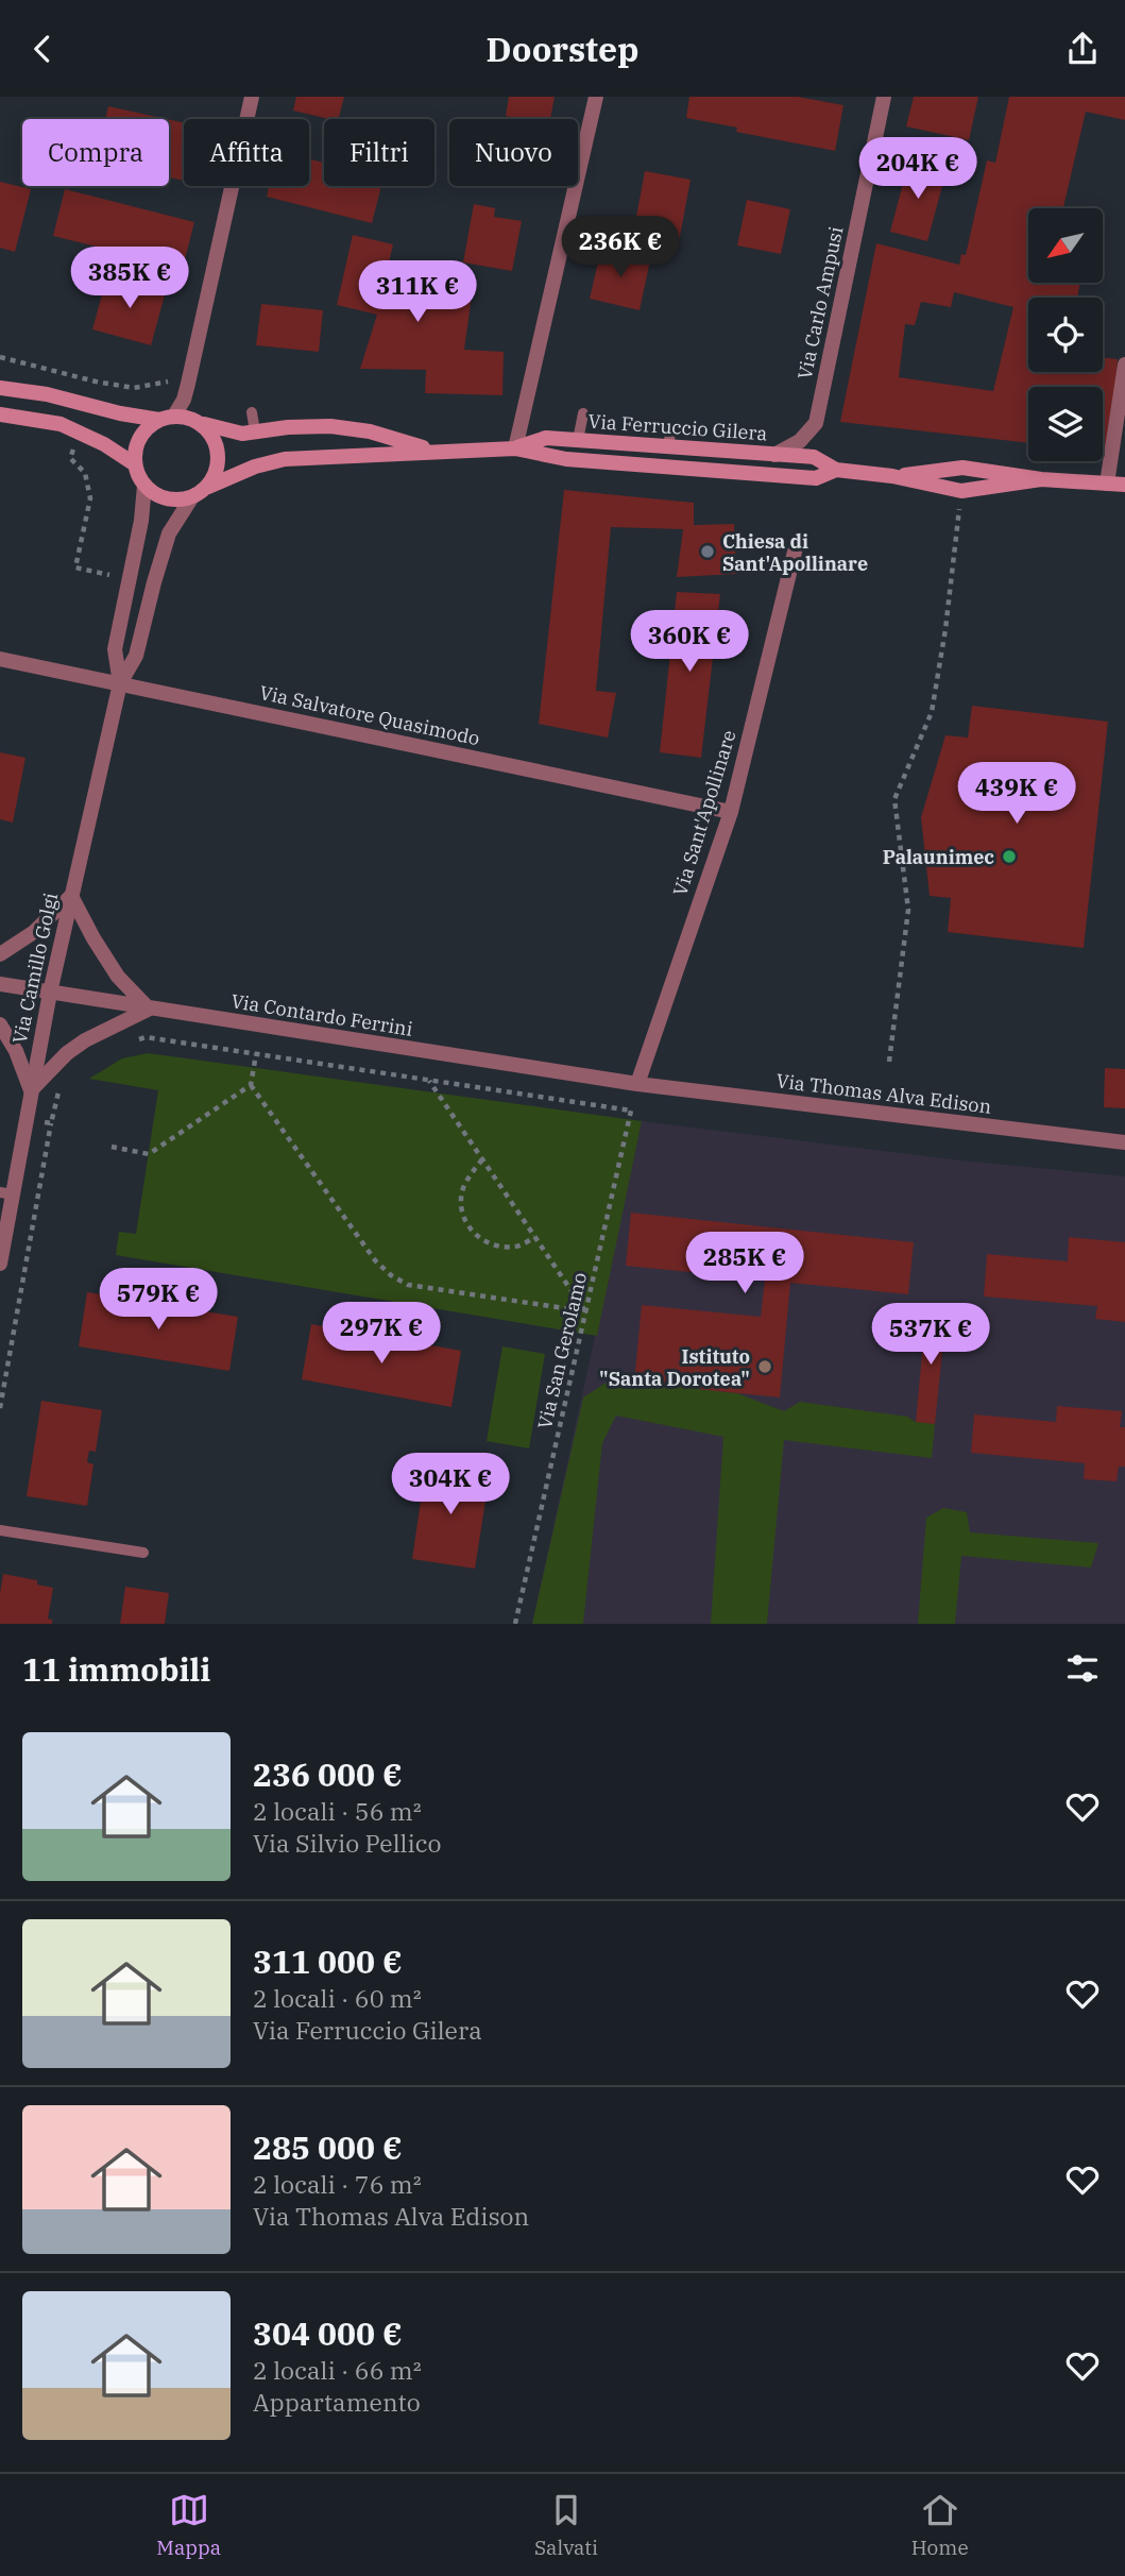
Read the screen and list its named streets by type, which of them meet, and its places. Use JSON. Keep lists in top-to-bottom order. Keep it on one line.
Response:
{"streets":{"main road":["Via Ferruccio Gilera"],"street":["Via Carlo Ampusi","Via Salvatore Quasimodo","Via Sant'Apollinare","Via Camillo Golgi","Via Contardo Ferrini","Via Thomas Alva Edison"],"path":["Via San Gerolamo"]},"crossings":[["Via Carlo Ampusi","Via Ferruccio Gilera"],["Via Salvatore Quasimodo","Via Sant'Apollinare"],["Via Salvatore Quasimodo","Via Camillo Golgi"],["Via Sant'Apollinare","Via Contardo Ferrini"],["Via Sant'Apollinare","Via Thomas Alva Edison"],["Via Sant'Apollinare","Via San Gerolamo"],["Via Camillo Golgi","Via Contardo Ferrini"],["Via Contardo Ferrini","Via Thomas Alva Edison"],["Via Contardo Ferrini","Via San Gerolamo"],["Via Thomas Alva Edison","Via San Gerolamo"]],"places":["Chiesa di Sant'Apollinare","Palaunimec","Istituto \"Santa Dorotea\""],"north":"bottom left","page":{"header":"Doorstep","chip":["Compra","Affitta","Filtri","Nuovo"],"price":["204K €","236K €","385K €","311K €","360K €","439K €","285K €","579K €","297K €","537K €","304K €"],"heading":"11 immobili","list":[{"name":"236 000 €","note":"2 locali · 56 m² · Via Silvio Pellico"},{"name":"311 000 €","note":"2 locali · 60 m² · Via Ferruccio Gilera"},{"name":"285 000 €","note":"2 locali · 76 m² · Via Thomas Alva Edison"},{"name":"304 000 €","note":"2 locali · 66 m² · Appartamento"}],"tabs":["Mappa","Salvati","Home"]}}
